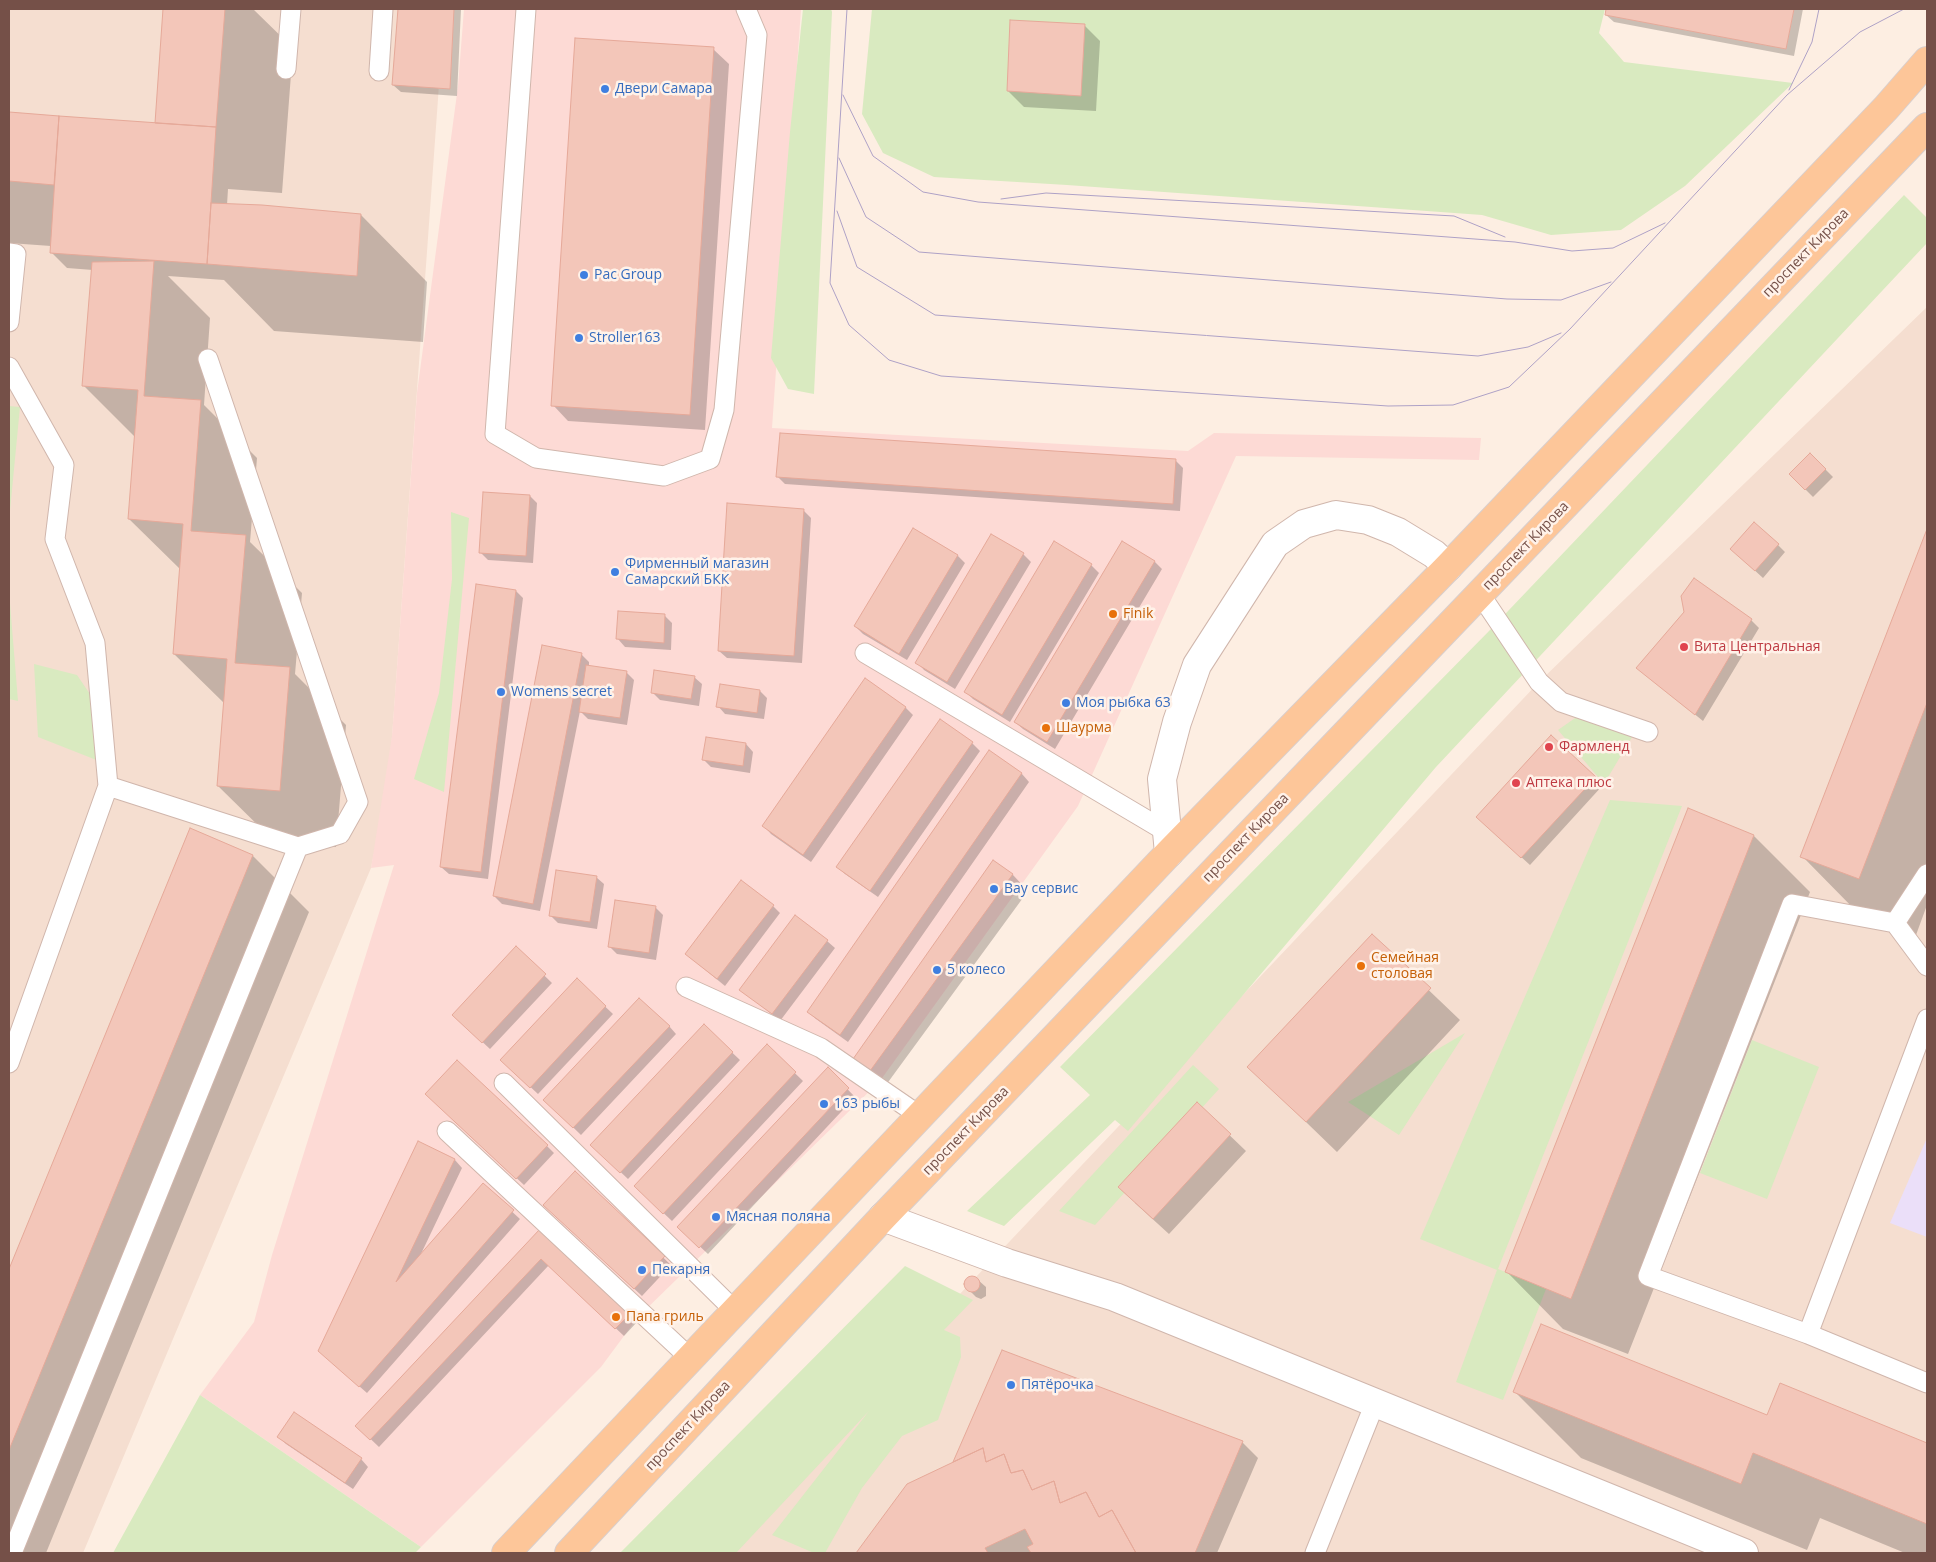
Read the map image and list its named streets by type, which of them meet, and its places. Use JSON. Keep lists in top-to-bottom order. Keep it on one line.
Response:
{"streets":{"main road":["проспект Кирова"]},"places":["Двери Самара","Pac Group","Stroller163","Фирменный магазин Самарский БКК","Finik","Вита Центральная","Womens secret","Моя рыбка 63","Шаурма","Фармленд","Аптека плюс","Вау сервис","Семейная столовая","5 колесо","163 рыбы","Мясная поляна","Пекарня","Папа гриль","Пятёрочка"]}
